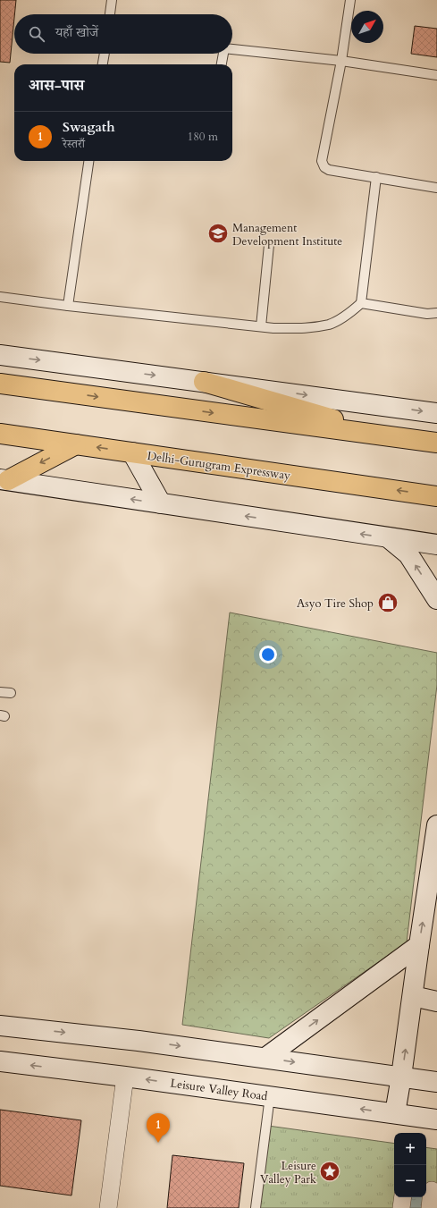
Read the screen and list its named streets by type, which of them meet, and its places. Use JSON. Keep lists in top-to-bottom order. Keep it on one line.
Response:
{"streets":{"highway":["Delhi-Gurugram Expressway"],"street":["Leisure Valley Road"]},"places":{"school or university":["Management Development Institute"],"shop":["Asyo Tire Shop"],"place":["Leisure Valley Park"]},"north":"top right","page":{"search":"यहाँ खोजें","heading":"आस-पास","list":[{"mark":"1","name":"Swagath","note":"रेस्तराँ","value":"180 m"}],"pins":"1","map_buttons":["+","−"]}}
